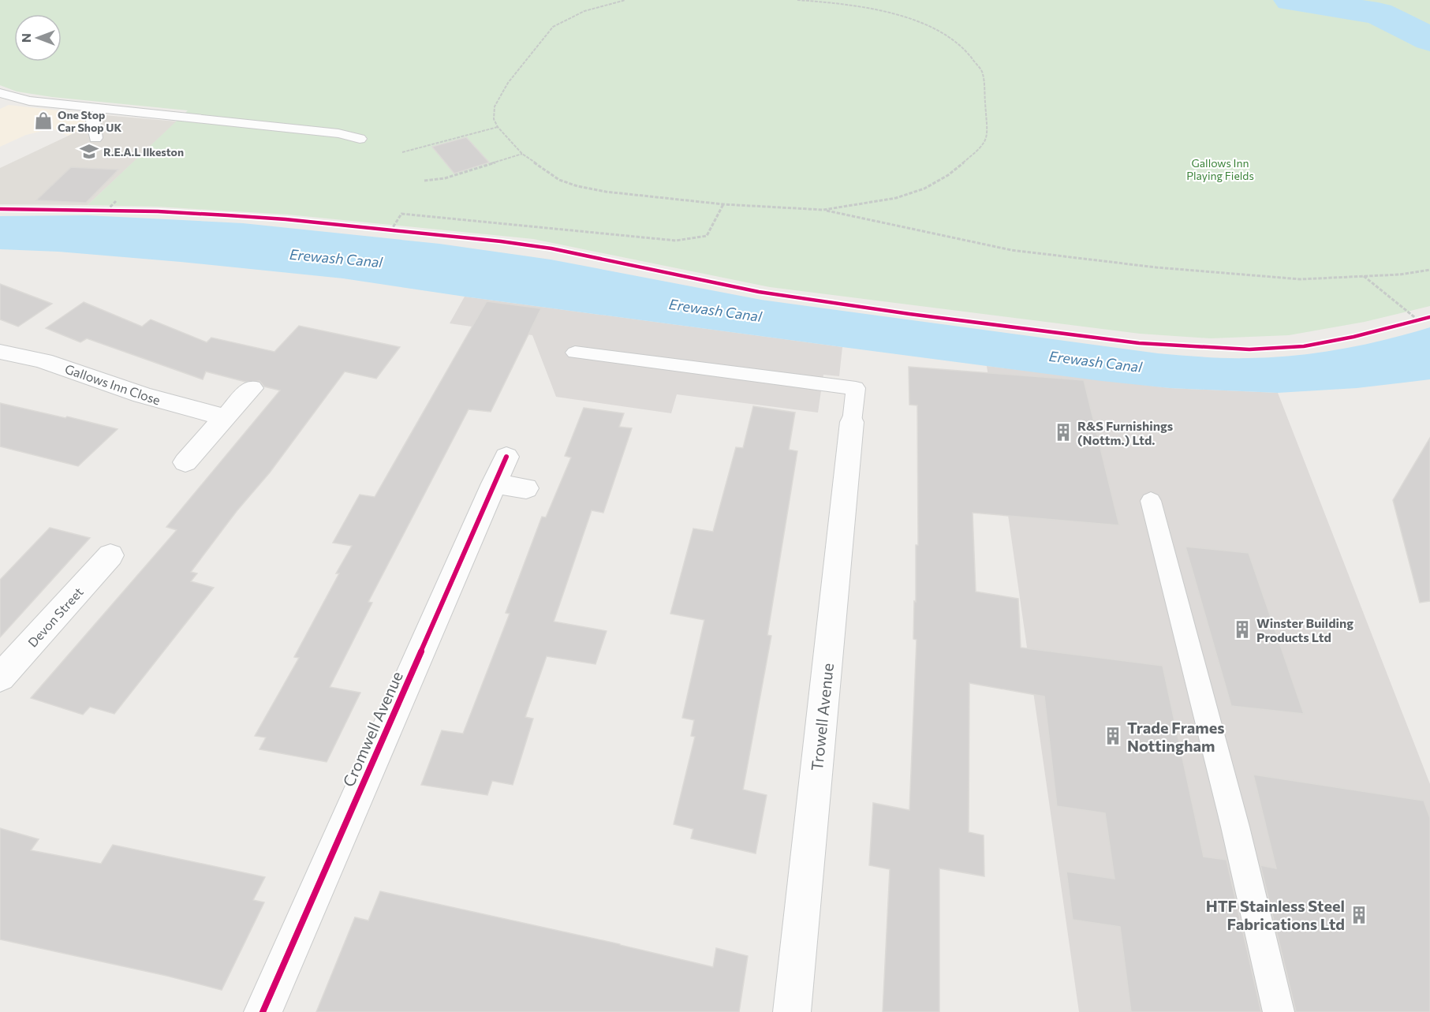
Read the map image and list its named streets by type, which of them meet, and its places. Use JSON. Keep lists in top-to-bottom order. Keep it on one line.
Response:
{"streets":{"street":["Gallows Inn Close","Devon Street","Trowell Avenue","Cromwell Avenue"]},"water":["Erewash Canal"],"parks":["Gallows Inn Playing Fields"],"places":{"shop":["One Stop Car Shop UK"],"school or university":["R.E.A.L Ilkeston"],"building":["R&S Furnishings (Nottm.) Ltd.","Winster Building Products Ltd","Trade Frames Nottingham","HTF Stainless Steel Fabrications Ltd"]},"north":"left"}
